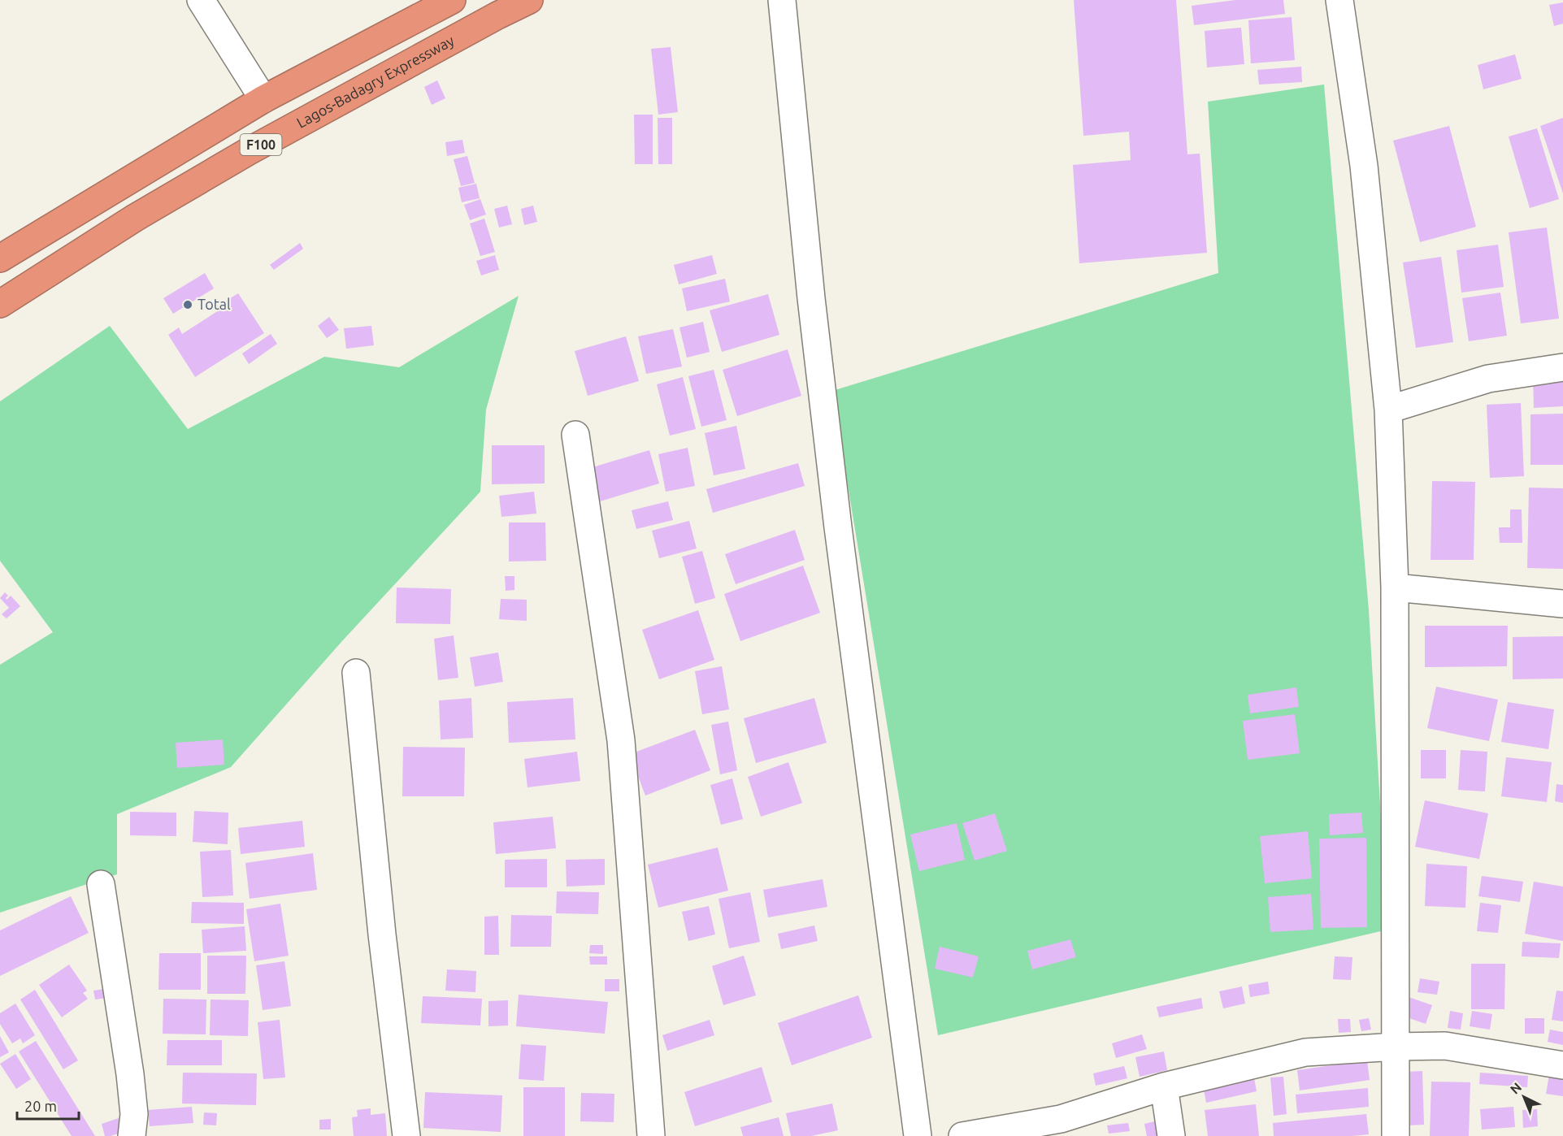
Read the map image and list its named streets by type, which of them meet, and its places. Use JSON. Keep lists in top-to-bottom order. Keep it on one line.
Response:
{"streets":{"highway":["Lagos-Badagry Expressway","F100"]},"places":["Total"],"scale_bar":"20 m","north":"top left"}
